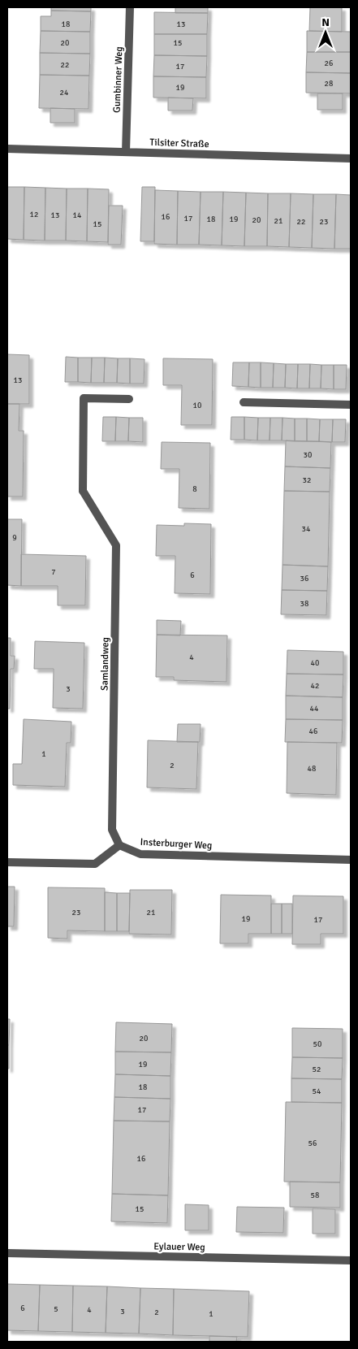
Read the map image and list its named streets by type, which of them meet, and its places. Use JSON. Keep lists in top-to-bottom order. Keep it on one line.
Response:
{"streets":{"street":["Gumbinner Weg","Tilsiter Straße","Samlandweg","Insterburger Weg","Eylauer Weg"]},"crossings":[["Gumbinner Weg","Tilsiter Straße"],["Samlandweg","Insterburger Weg"]],"house_numbers":["18","13","20","15","26","22","17","28","19","24","12","13","14","16","17","18","19","20","21","22","23","15","13","10","30","32","8","34","9","7","6","36","38","4","40","42","3","44","46","1","2","48","23","21","19","17","20","50","19","52","18","54","17","56","16","58","15","6","5","4","3","2","1"],"north":"top"}
